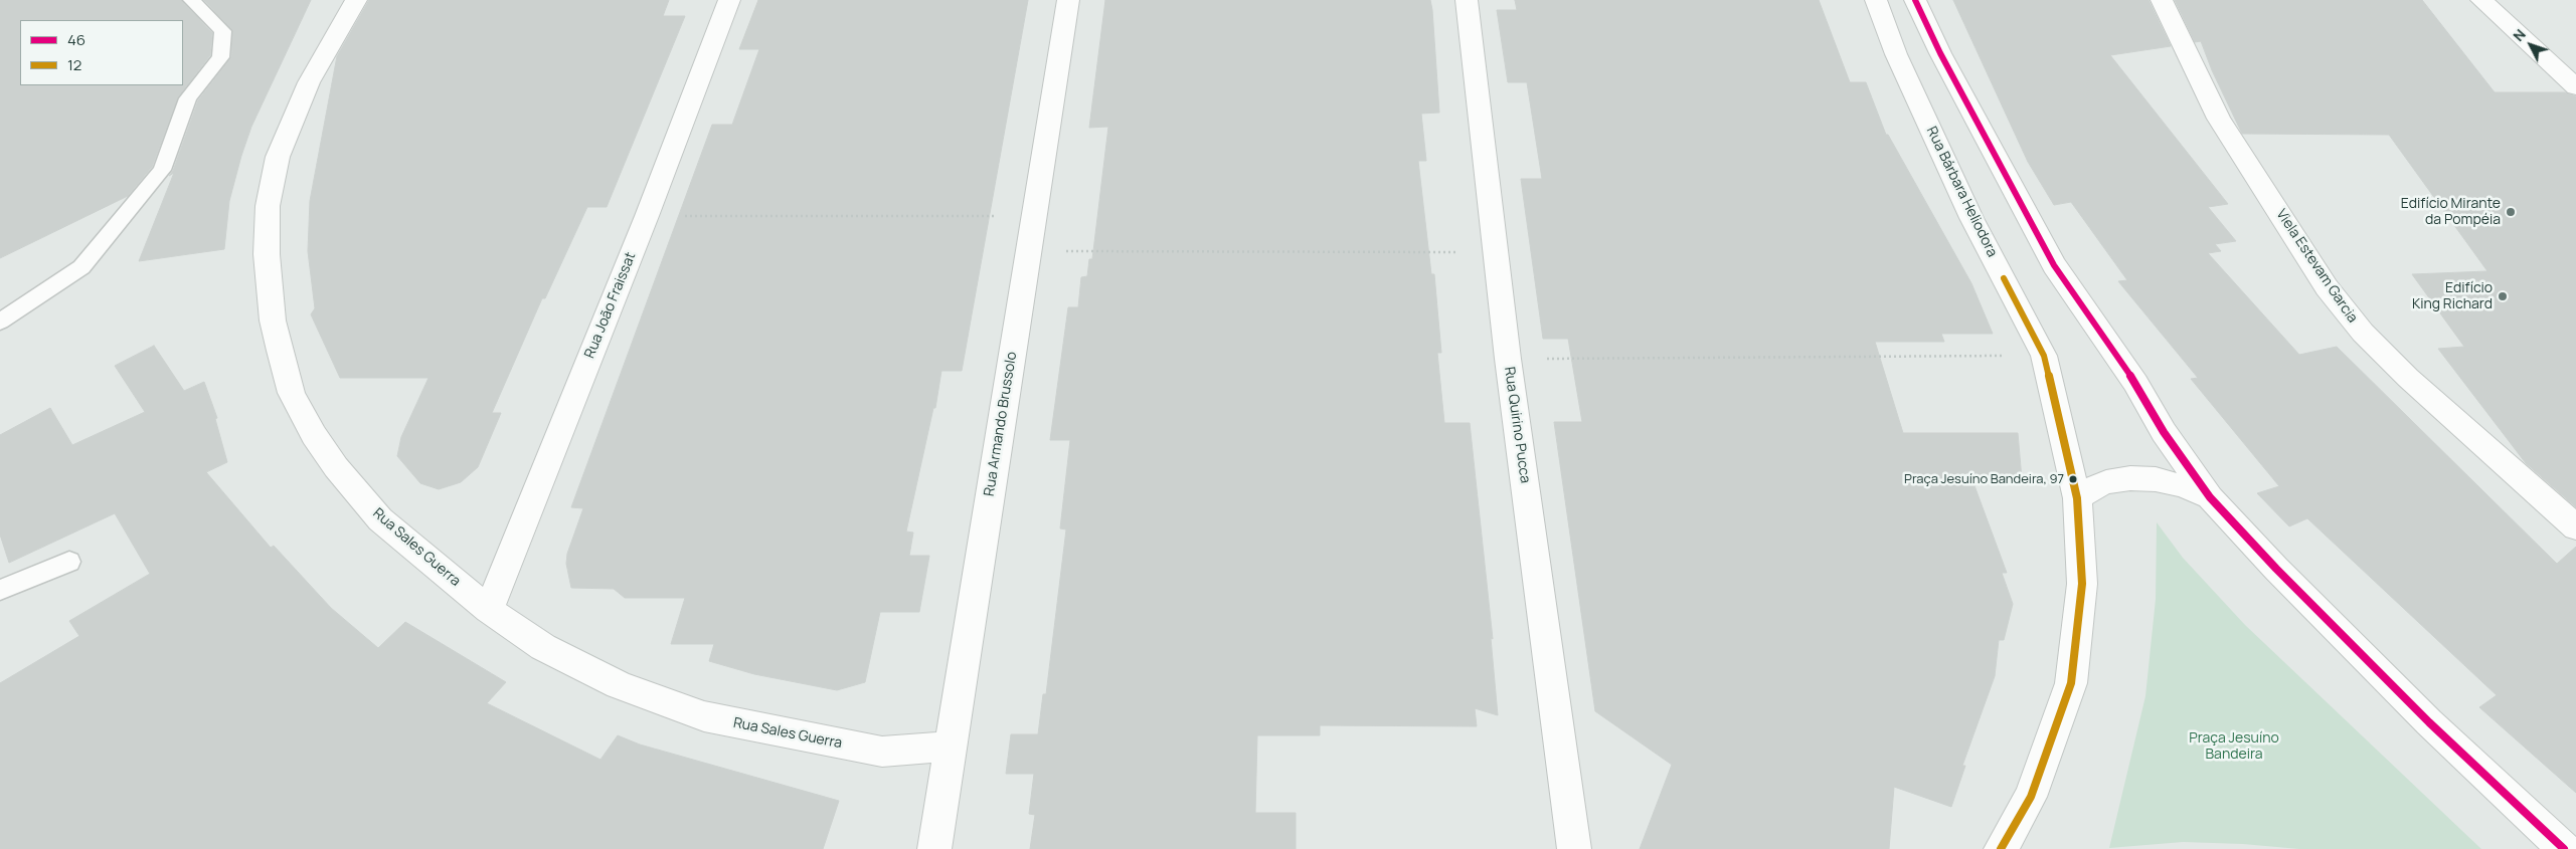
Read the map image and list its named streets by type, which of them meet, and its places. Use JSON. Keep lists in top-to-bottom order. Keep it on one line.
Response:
{"streets":{"street":["Rua Bárbara Heliodora","Viela Estevam Garcia","Rua João Fraissat","Rua Armando Brussolo","Rua Quirino Pucca","Rua Sales Guerra"]},"crossings":[["Rua João Fraissat","Rua Sales Guerra"],["Rua Armando Brussolo","Rua Sales Guerra"]],"parks":["Praça Jesuíno Bandeira"],"places":["Edifício Mirante da Pompéia","Edifício King Richard","Praça Jesuíno Bandeira, 97"],"lines":["transit line 46","transit line 12"],"legend":["46","12"],"north":"top left"}
